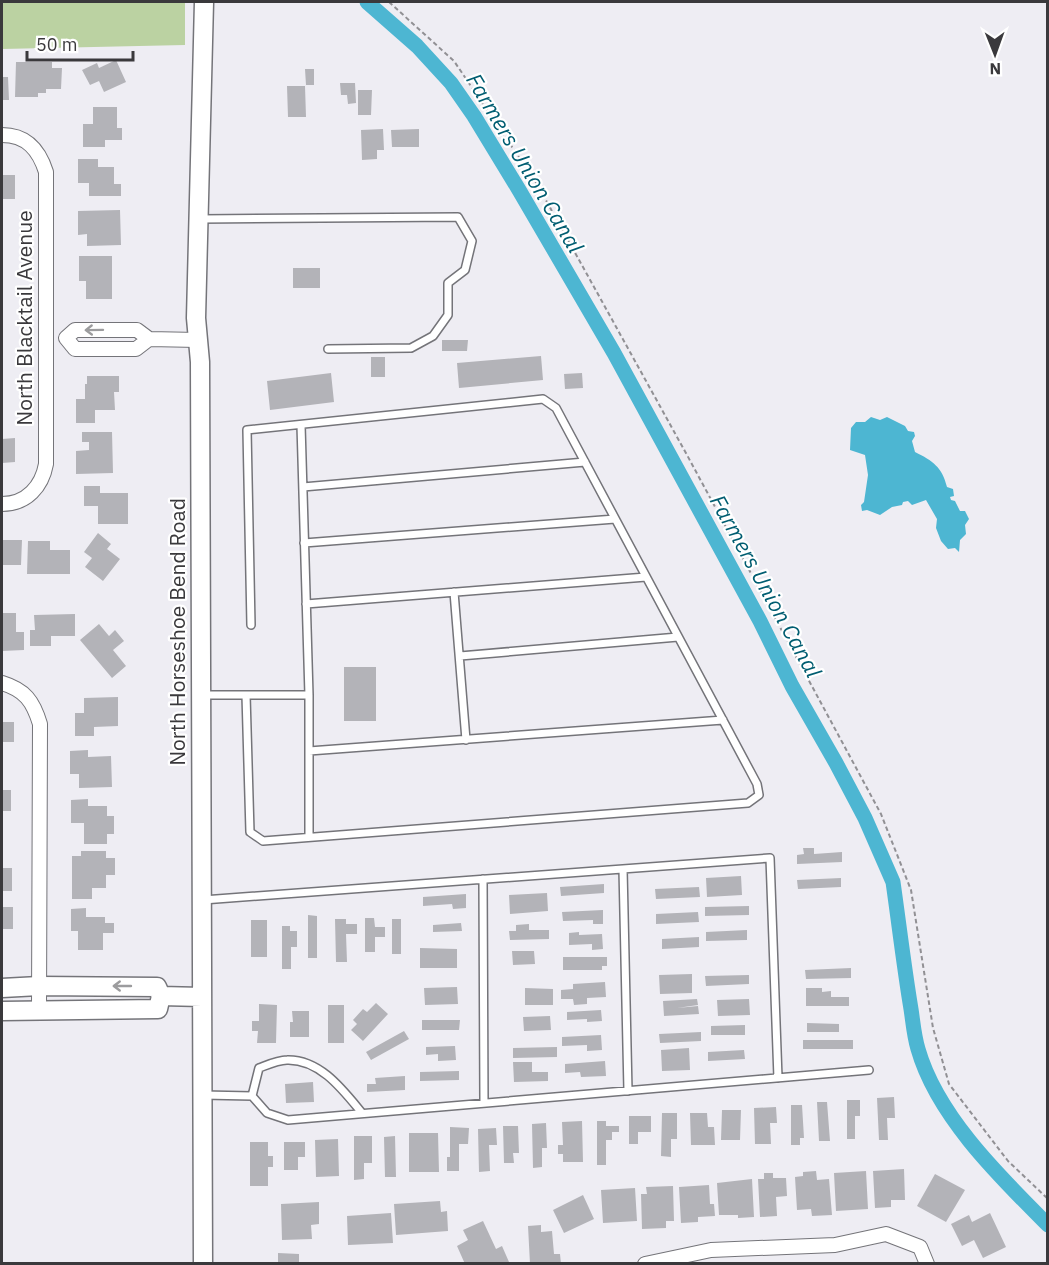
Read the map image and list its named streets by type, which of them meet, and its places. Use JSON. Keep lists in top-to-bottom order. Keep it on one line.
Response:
{"streets":{"street":["North Blacktail Avenue","North Horseshoe Bend Road"]},"water":["Farmers Union Canal"],"scale_bar":"50 m","north":"bottom"}
